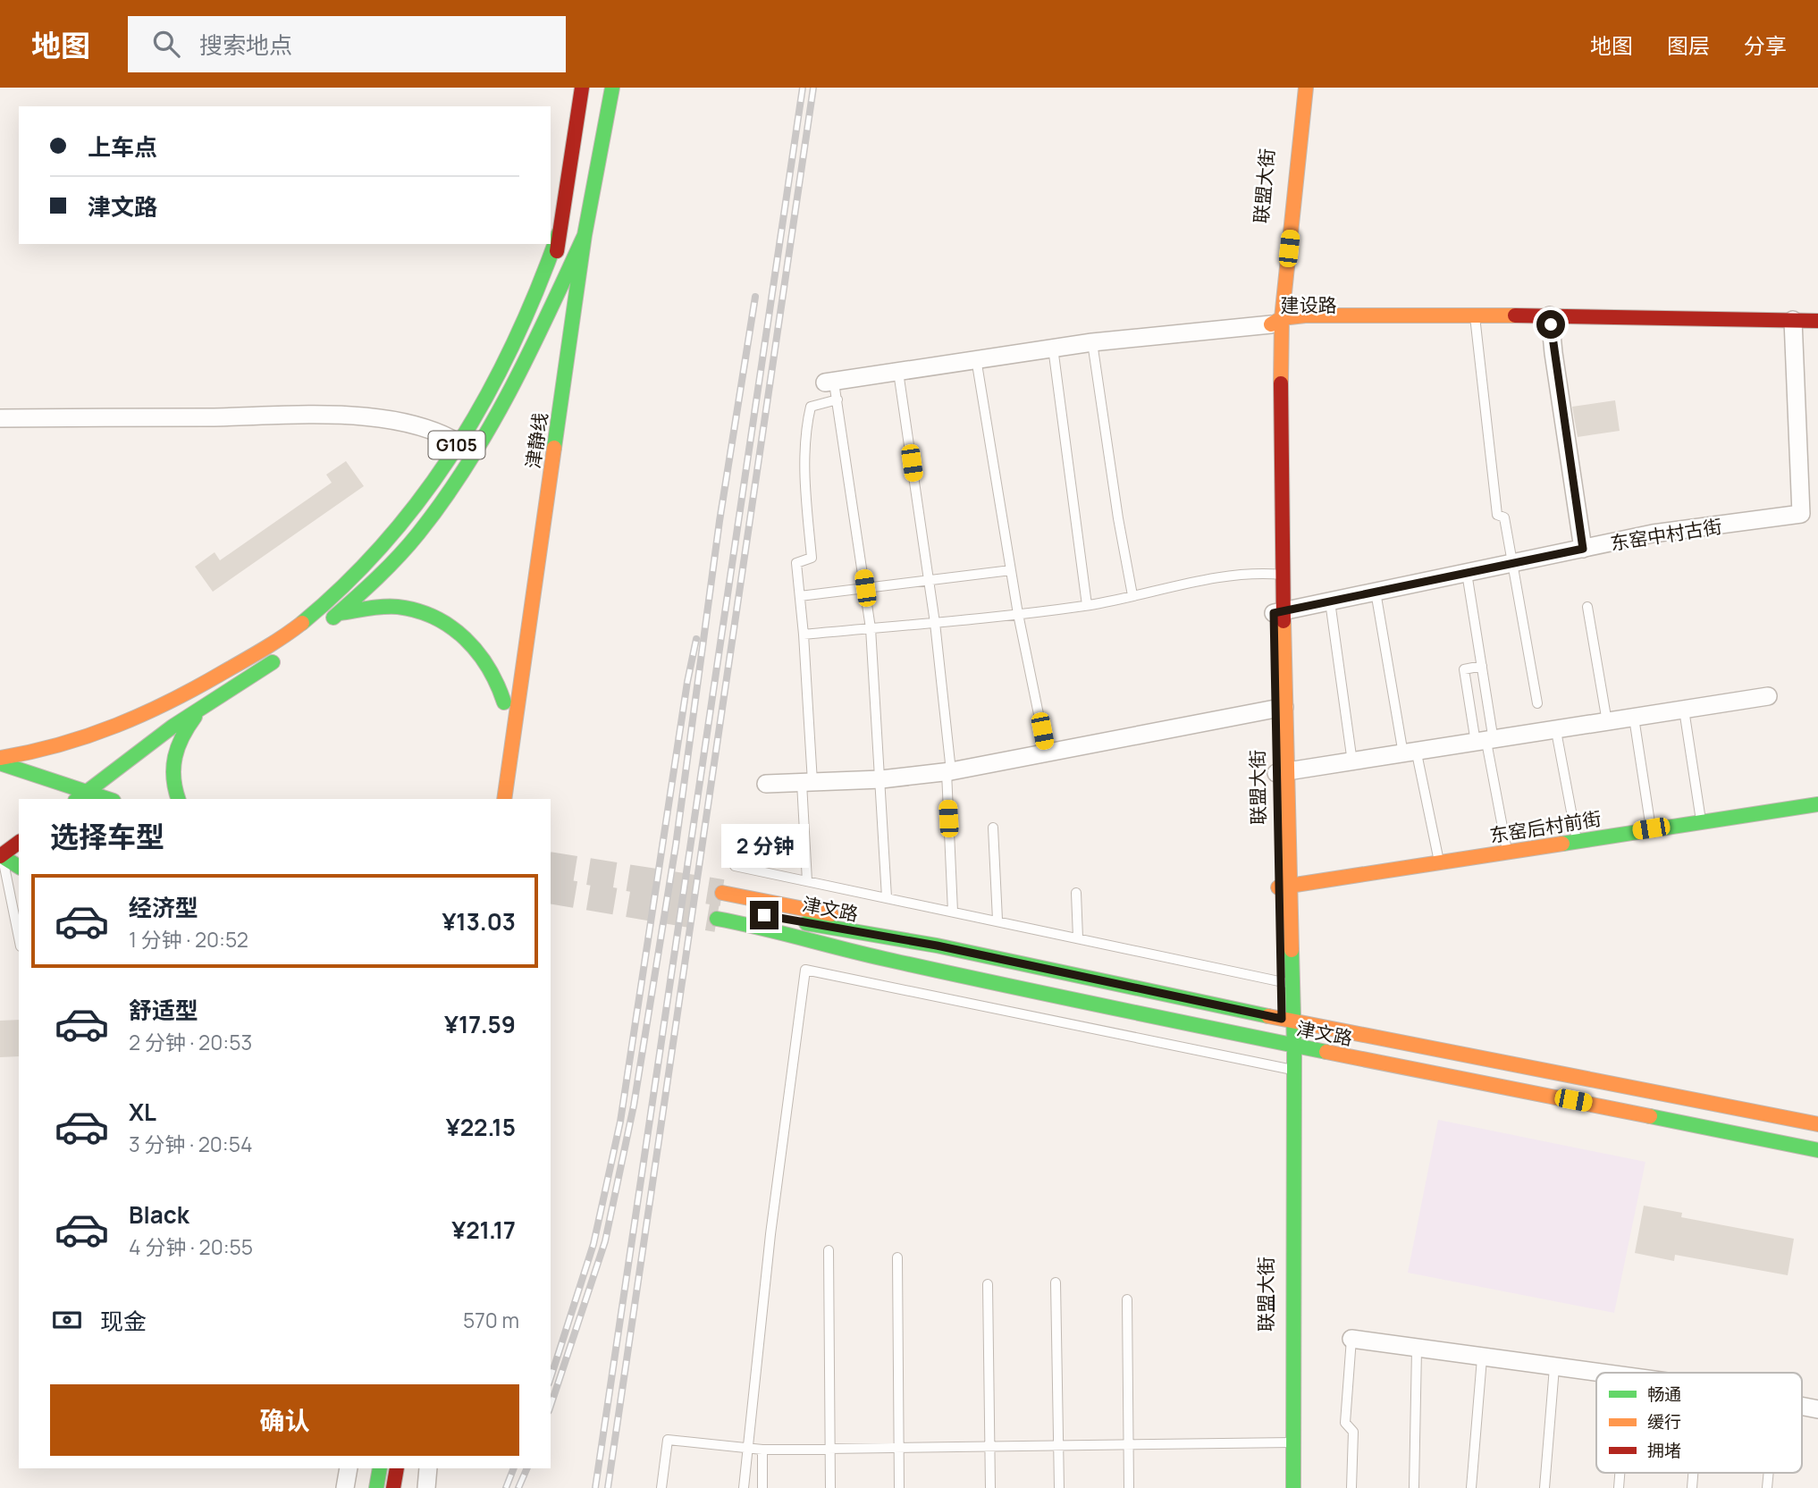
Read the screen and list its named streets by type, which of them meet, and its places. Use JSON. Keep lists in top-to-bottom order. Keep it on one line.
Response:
{"streets":{"main road":["联盟大街","建设路","津静线","G105","东窑后村前街","津文路"],"street":["东窑中村古街"]},"crossings":[["联盟大街","建设路"],["联盟大街","东窑中村古街"],["联盟大街","东窑后村前街"],["联盟大街","津文路"],["建设路","东窑中村古街"]],"legend":["畅通","缓行","拥堵"],"page":{"header":"地图","search":"搜索地点","nav":["地图","图层","分享"],"banner":["上车点","津文路"],"heading":"选择车型","bubble":"2 分钟","list":[{"name":"经济型","note":"1 分钟 · 20:52","value":"¥13.03"},{"name":"舒适型","note":"2 分钟 · 20:53","value":"¥17.59"},{"name":"XL","note":"3 分钟 · 20:54","value":"¥22.15"},{"name":"Black","note":"4 分钟 · 20:55","value":"¥21.17"}],"pay":["现金","570 m"],"buttons":"确认"}}
